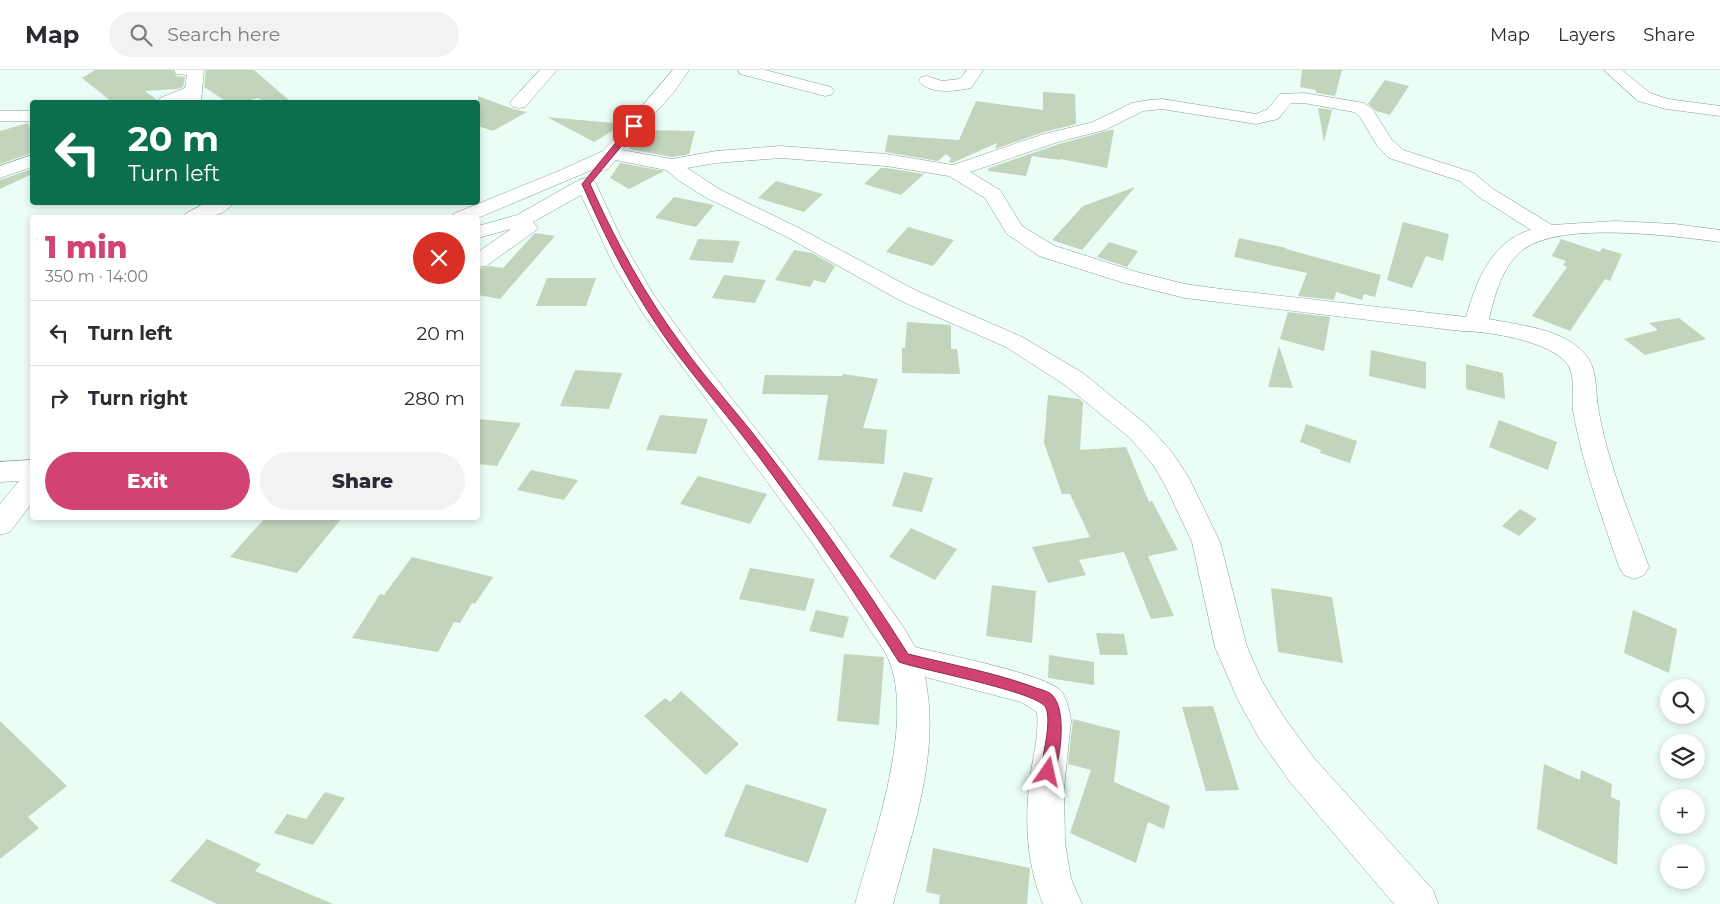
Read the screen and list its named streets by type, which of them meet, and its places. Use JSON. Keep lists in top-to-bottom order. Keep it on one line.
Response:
{"page":{"header":"Map","search":"Search here","nav":["Map","Layers","Share"],"turn":["20 m","Turn left"],"heading":["1 min","350 m · 14:00"],"list":[{"name":"Turn left","value":"20 m"},{"name":"Turn right","value":"280 m"}],"buttons":["Exit","Share"],"map_buttons":["+","−"]}}
